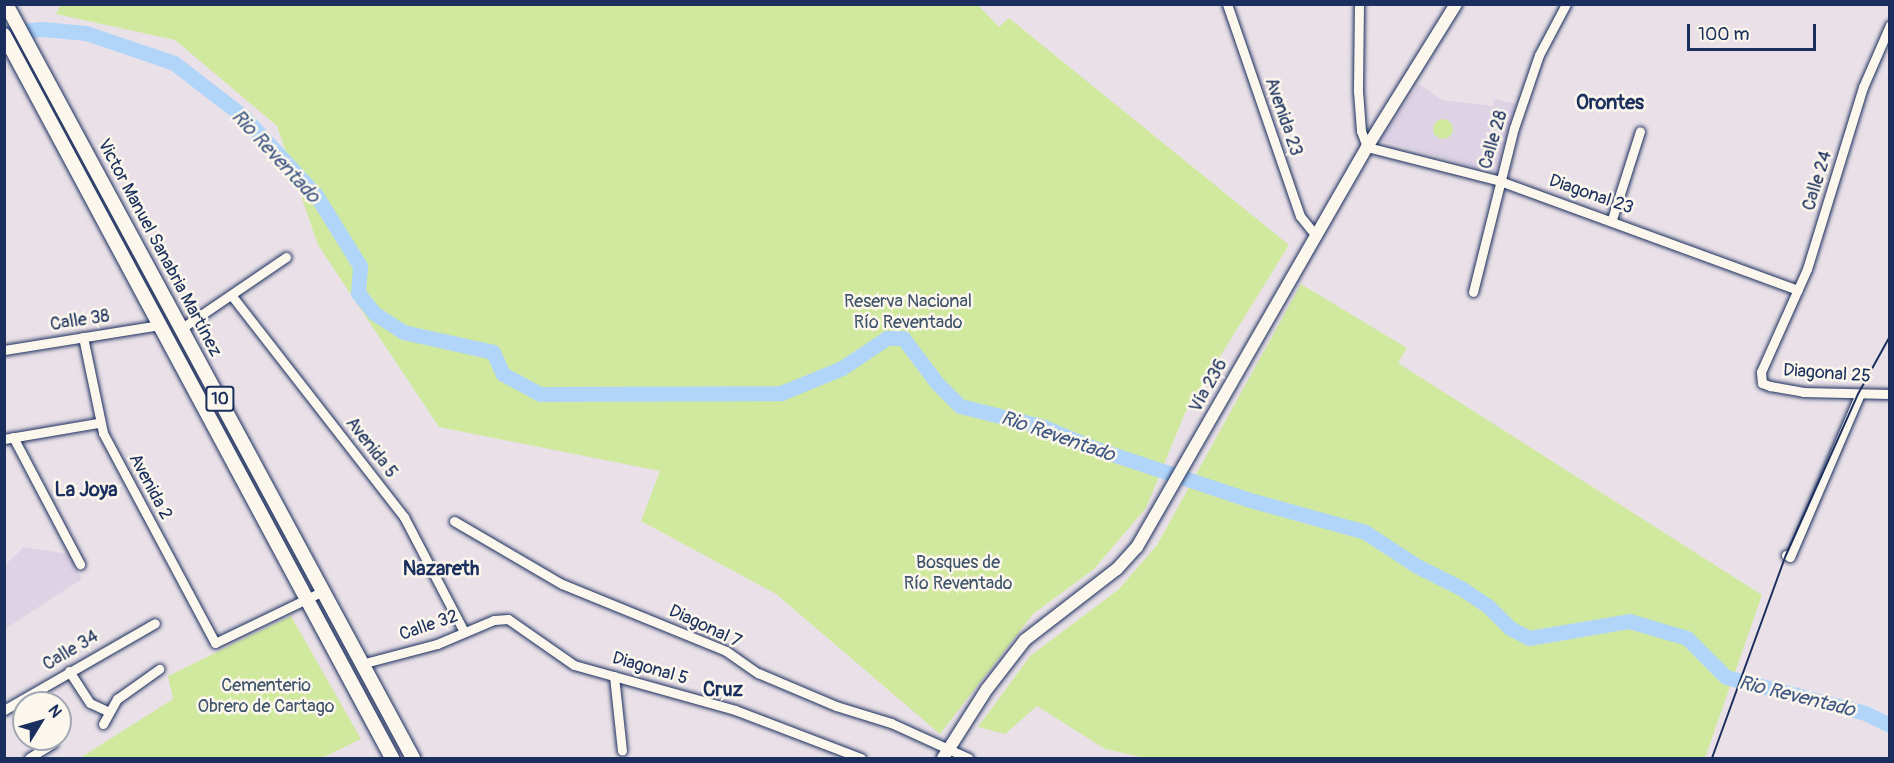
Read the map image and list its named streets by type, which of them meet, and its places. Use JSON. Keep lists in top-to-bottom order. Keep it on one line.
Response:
{"streets":{"main road":["Victor Manuel Sanabria Martínez","Vía 236","10"],"street":["Avenida 23","Calle 28","Calle 24","Diagonal 23","Calle 38","Diagonal 25","Avenida 5","Avenida 2","Calle 32","Diagonal 7","Calle 34","Diagonal 5"]},"crossings":[["Avenida 23","Vía 236"],["Calle 28","Diagonal 23"],["Calle 24","Diagonal 23"],["Calle 24","Diagonal 25"],["Diagonal 23","Vía 236"],["Victor Manuel Sanabria Martínez","Calle 38"],["Victor Manuel Sanabria Martínez","Avenida 2"],["Victor Manuel Sanabria Martínez","Calle 32"],["Calle 38","Avenida 2"],["Vía 236","Diagonal 7"],["Avenida 5","Calle 32"],["Calle 32","Diagonal 5"]],"districts":["Orontes","La Joya","Nazareth","Cruz"],"water":["Rio Reventado"],"parks":["Reserva Nacional Río Reventado","Bosques de Río Reventado","Cementerio Obrero de Cartago"],"scale_bar":"100 m","north":"top right"}
